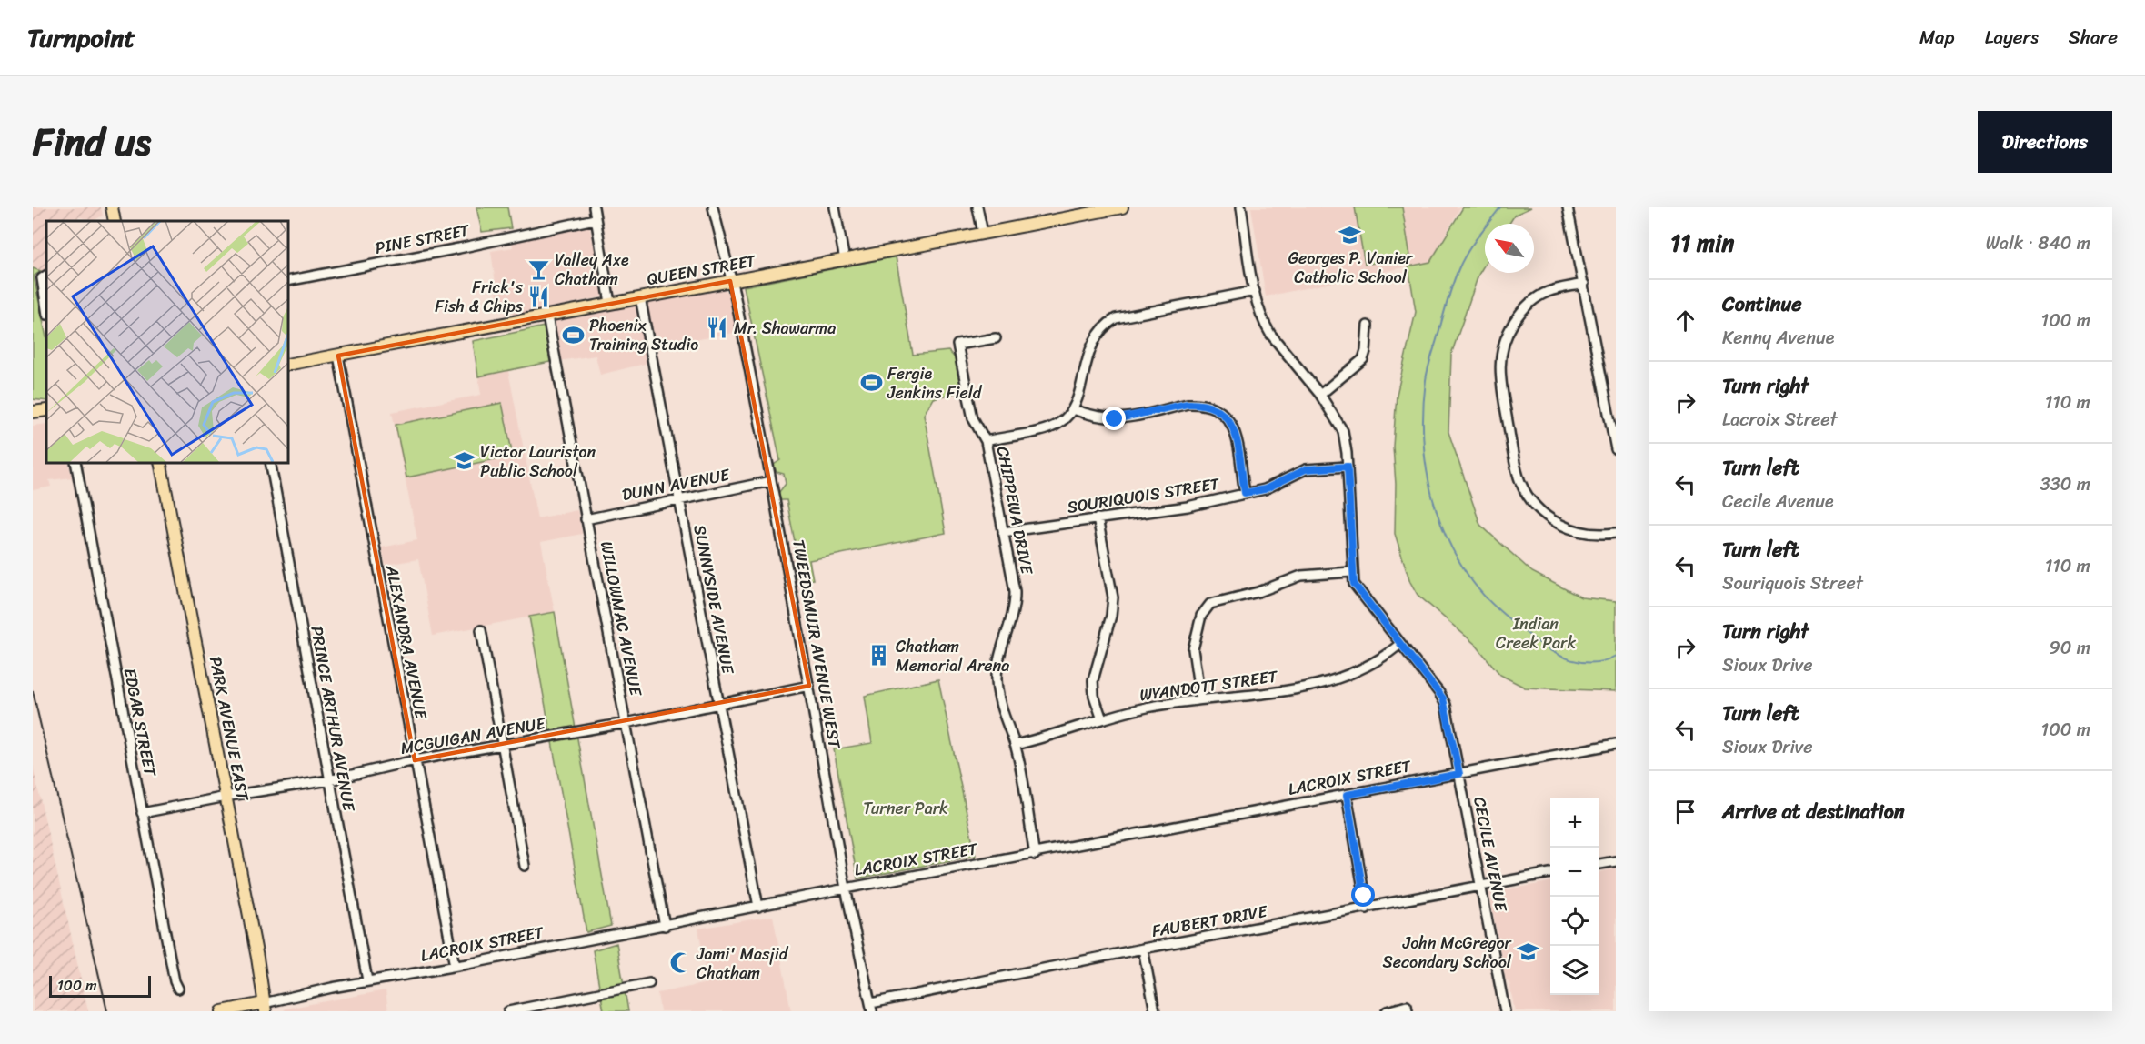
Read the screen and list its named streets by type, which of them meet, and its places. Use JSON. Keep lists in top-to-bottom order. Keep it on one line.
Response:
{"streets":{"main road":["QUEEN STREET","PARK AVENUE EAST","LACROIX STREET"],"street":["PINE STREET","DUNN AVENUE","SOURIQUOIS STREET","CHIPPEWA DRIVE","SUNNYSIDE AVENUE","WILLOWMAC AVENUE","ALEXANDRA AVENUE","TWEEDSMUIR AVENUE WEST","WYANDOTT STREET","PRINCE ARTHUR AVENUE","EDGAR STREET","MCGUIGAN AVENUE","CECILE AVENUE","FAUBERT DRIVE"]},"crossings":[["QUEEN STREET","SUNNYSIDE AVENUE"],["QUEEN STREET","WILLOWMAC AVENUE"],["QUEEN STREET","ALEXANDRA AVENUE"],["QUEEN STREET","TWEEDSMUIR AVENUE WEST"],["DUNN AVENUE","SUNNYSIDE AVENUE"],["DUNN AVENUE","WILLOWMAC AVENUE"],["DUNN AVENUE","TWEEDSMUIR AVENUE WEST"],["SOURIQUOIS STREET","CHIPPEWA DRIVE"],["SOURIQUOIS STREET","CECILE AVENUE"],["CHIPPEWA DRIVE","WYANDOTT STREET"],["CHIPPEWA DRIVE","LACROIX STREET"],["SUNNYSIDE AVENUE","MCGUIGAN AVENUE"],["SUNNYSIDE AVENUE","LACROIX STREET"],["WILLOWMAC AVENUE","MCGUIGAN AVENUE"],["WILLOWMAC AVENUE","LACROIX STREET"],["ALEXANDRA AVENUE","MCGUIGAN AVENUE"],["ALEXANDRA AVENUE","LACROIX STREET"],["TWEEDSMUIR AVENUE WEST","MCGUIGAN AVENUE"],["TWEEDSMUIR AVENUE WEST","LACROIX STREET"],["TWEEDSMUIR AVENUE WEST","FAUBERT DRIVE"],["WYANDOTT STREET","CECILE AVENUE"],["PRINCE ARTHUR AVENUE","MCGUIGAN AVENUE"],["PRINCE ARTHUR AVENUE","LACROIX STREET"],["EDGAR STREET","MCGUIGAN AVENUE"],["PARK AVENUE EAST","MCGUIGAN AVENUE"],["PARK AVENUE EAST","LACROIX STREET"],["LACROIX STREET","CECILE AVENUE"],["CECILE AVENUE","FAUBERT DRIVE"]],"parks":["Indian Creek Park","Turner Park"],"places":{"school or university":["Georges P. Vanier Catholic School","Victor Lauriston Public School","John McGregor Secondary School"],"bar":["Valley Axe Chatham"],"restaurant":["Frick's Fish & Chips","Mr. Shawarma"],"sports":["Phoenix Training Studio","Fergie Jenkins Field"],"building":["Chatham Memorial Arena"],"mosque":["Jami' Masjid Chatham"]},"scale_bar":"100 m","north":"top left","page":{"header":"Turnpoint","nav":["Map","Layers","Share"],"title":"Find us","buttons":"Directions","heading":["11 min","Walk · 840 m"],"list":[["Continue","Kenny Avenue","100 m"],["Turn right","Lacroix Street","110 m"],["Turn left","Cecile Avenue","330 m"],["Turn left","Souriquois Street","110 m"],["Turn right","Sioux Drive","90 m"],["Turn left","Sioux Drive","100 m"],"Arrive at destination"],"map_buttons":["+","−"],"scale":"100 m"}}
